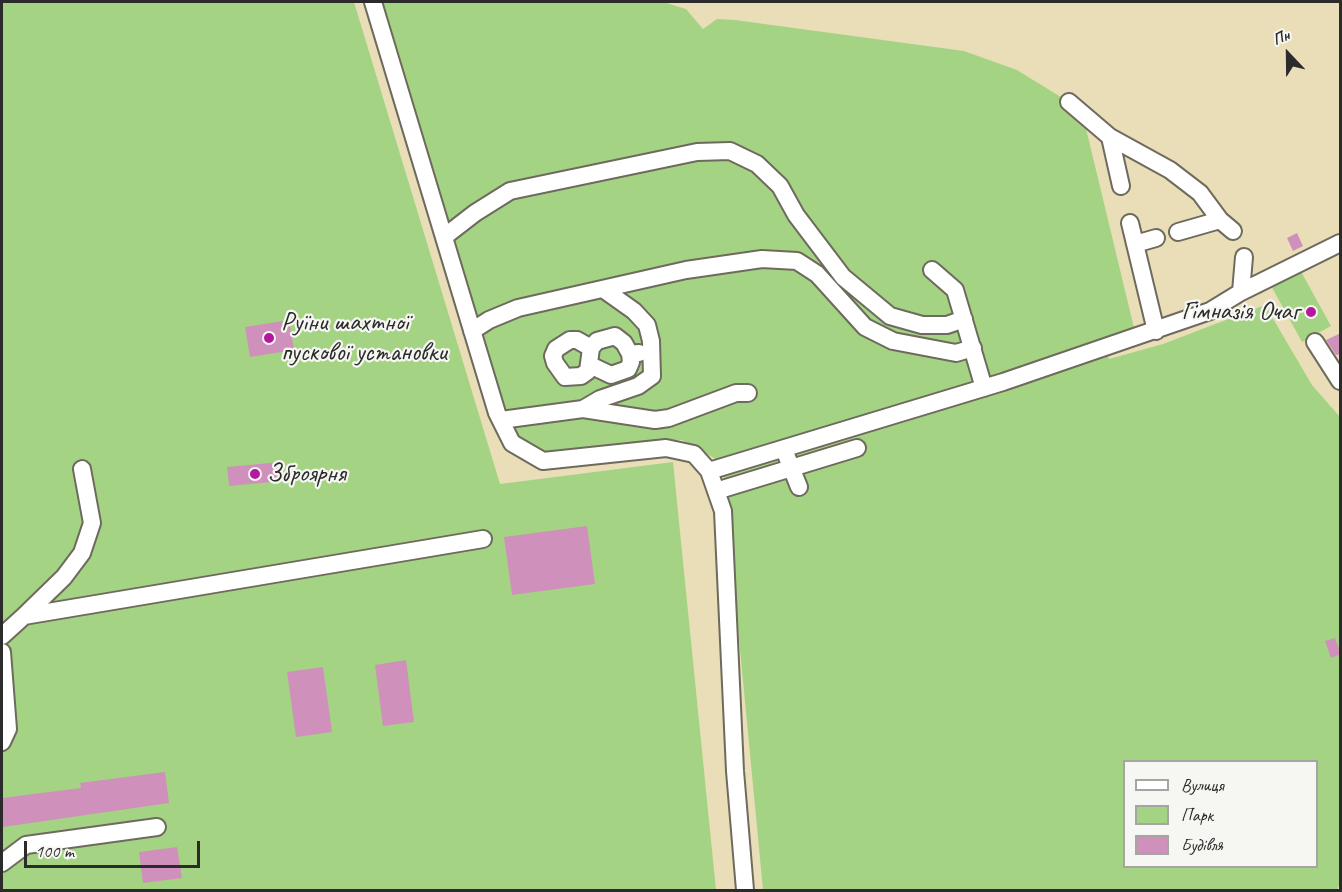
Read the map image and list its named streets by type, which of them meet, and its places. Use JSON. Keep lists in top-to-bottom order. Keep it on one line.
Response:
{"places":["Гімназія Очаг","Руїни шахтної пускової установки","Зброярня"],"legend":["Вулиця","Парк","Будівля"],"scale_bar":"100 m","north":"top"}
